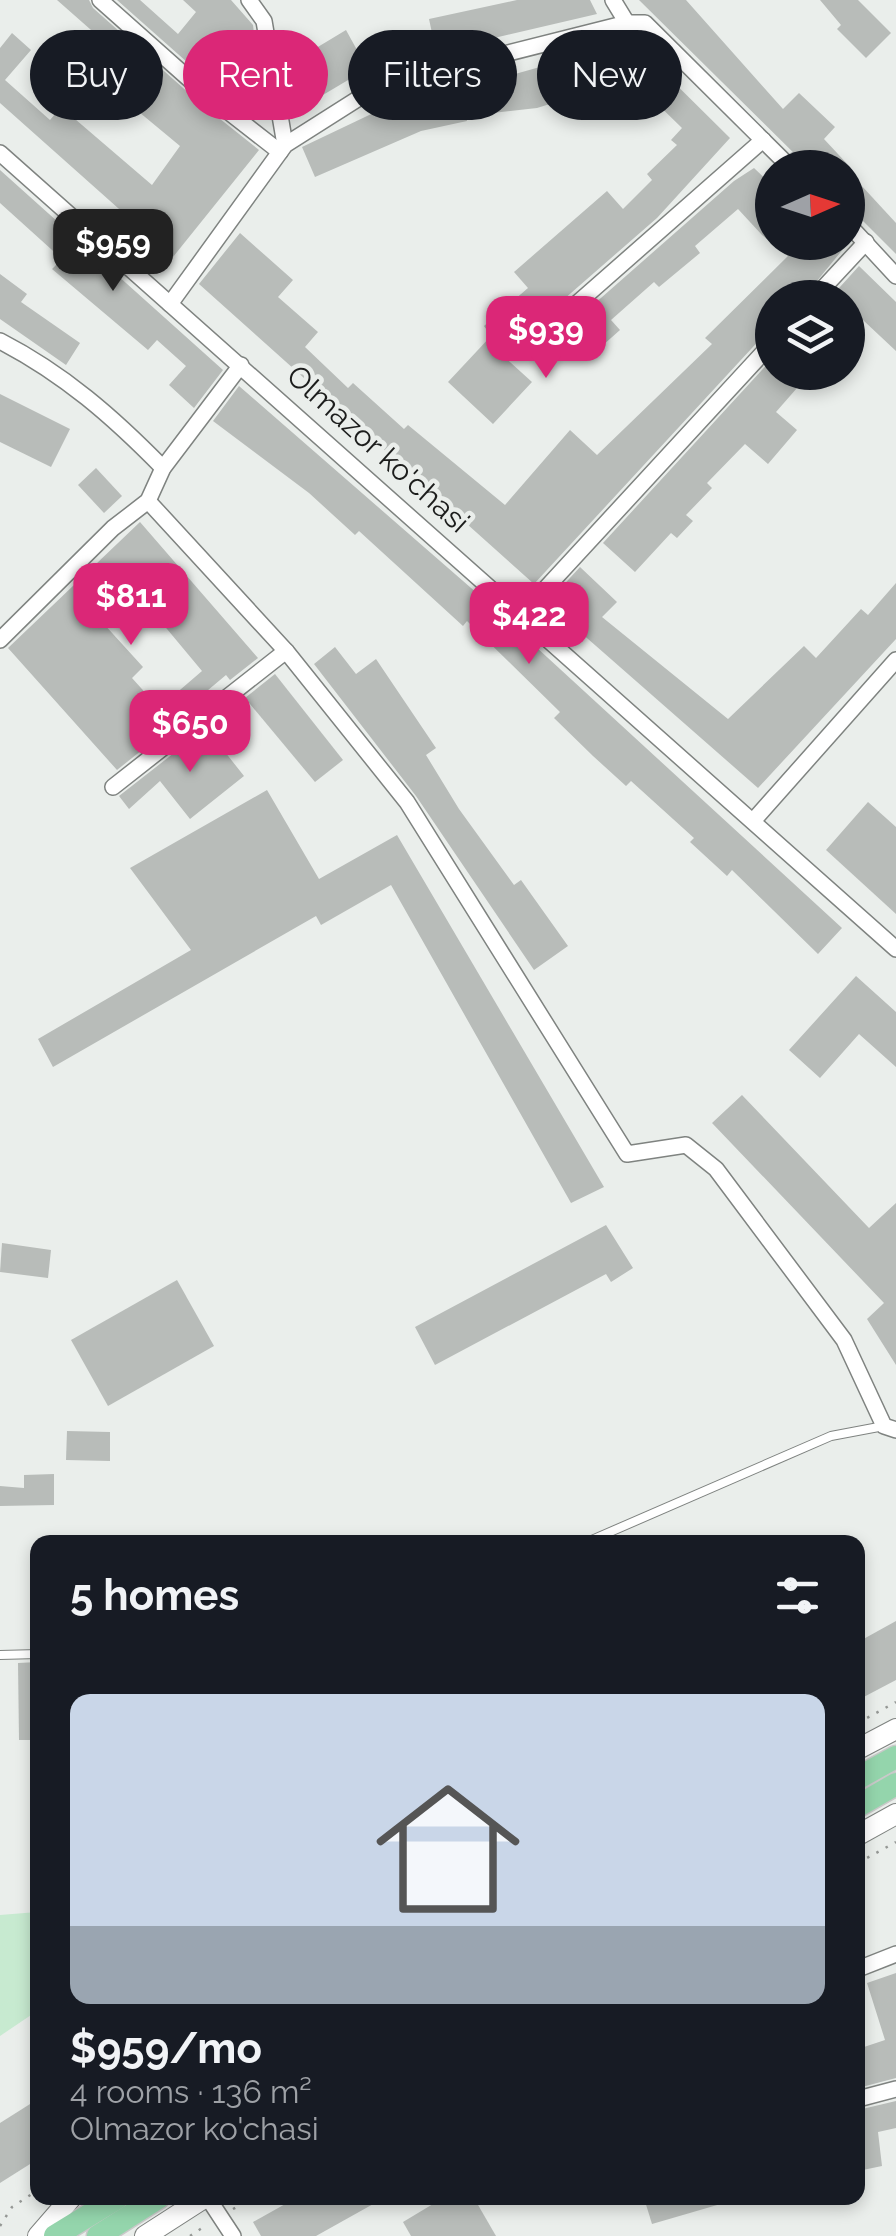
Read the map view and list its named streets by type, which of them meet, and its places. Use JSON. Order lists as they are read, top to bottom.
{
  "streets": {
    "street": ["Olmazor ko'chasi"]
  },
  "north": "right",
  "page": {
    "chip": [
      "Buy",
      "Rent",
      "Filters",
      "New"
    ],
    "price": [
      "$959",
      "$939",
      "$811",
      "$422",
      "$650"
    ],
    "heading": "5 homes",
    "list": [
      {
        "name": "$959/mo",
        "note": "4 rooms · 136 m² · Olmazor ko'chasi"
      }
    ]
  }
}
